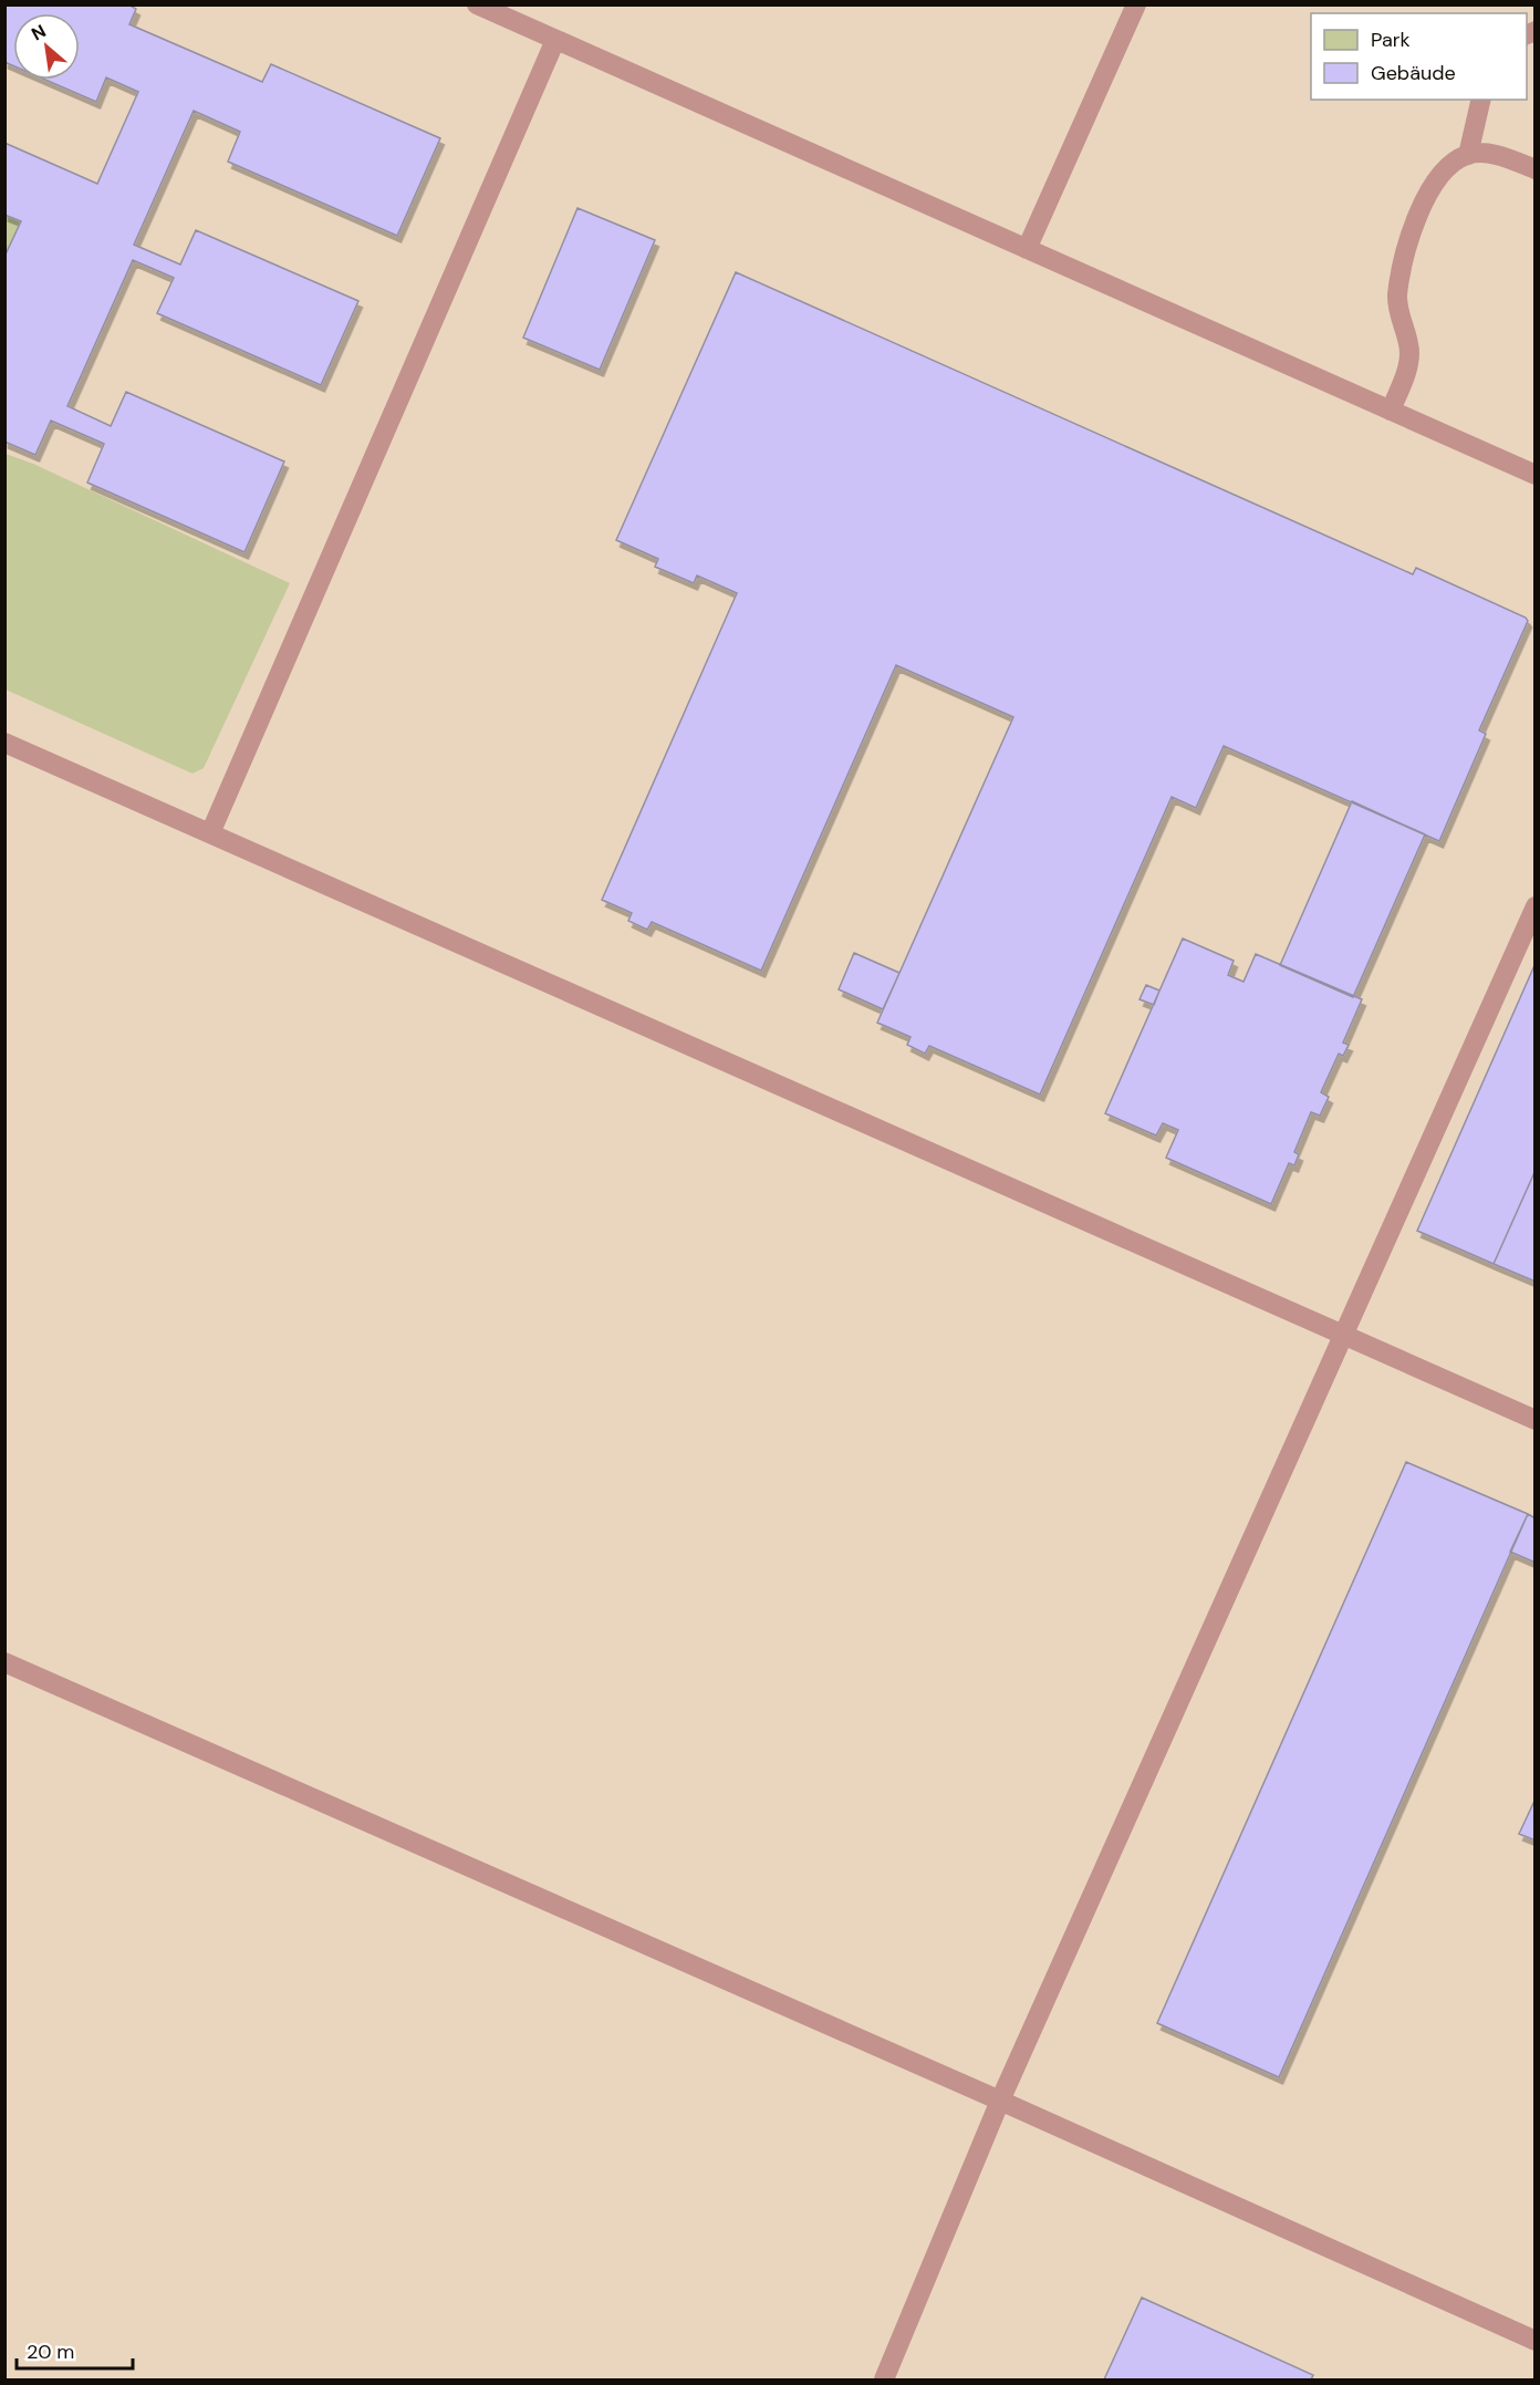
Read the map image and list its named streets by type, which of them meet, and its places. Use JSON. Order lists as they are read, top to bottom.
{
  "legend": ["Park", "Gebäude"],
  "scale_bar": "20 m",
  "north": "top left"
}
